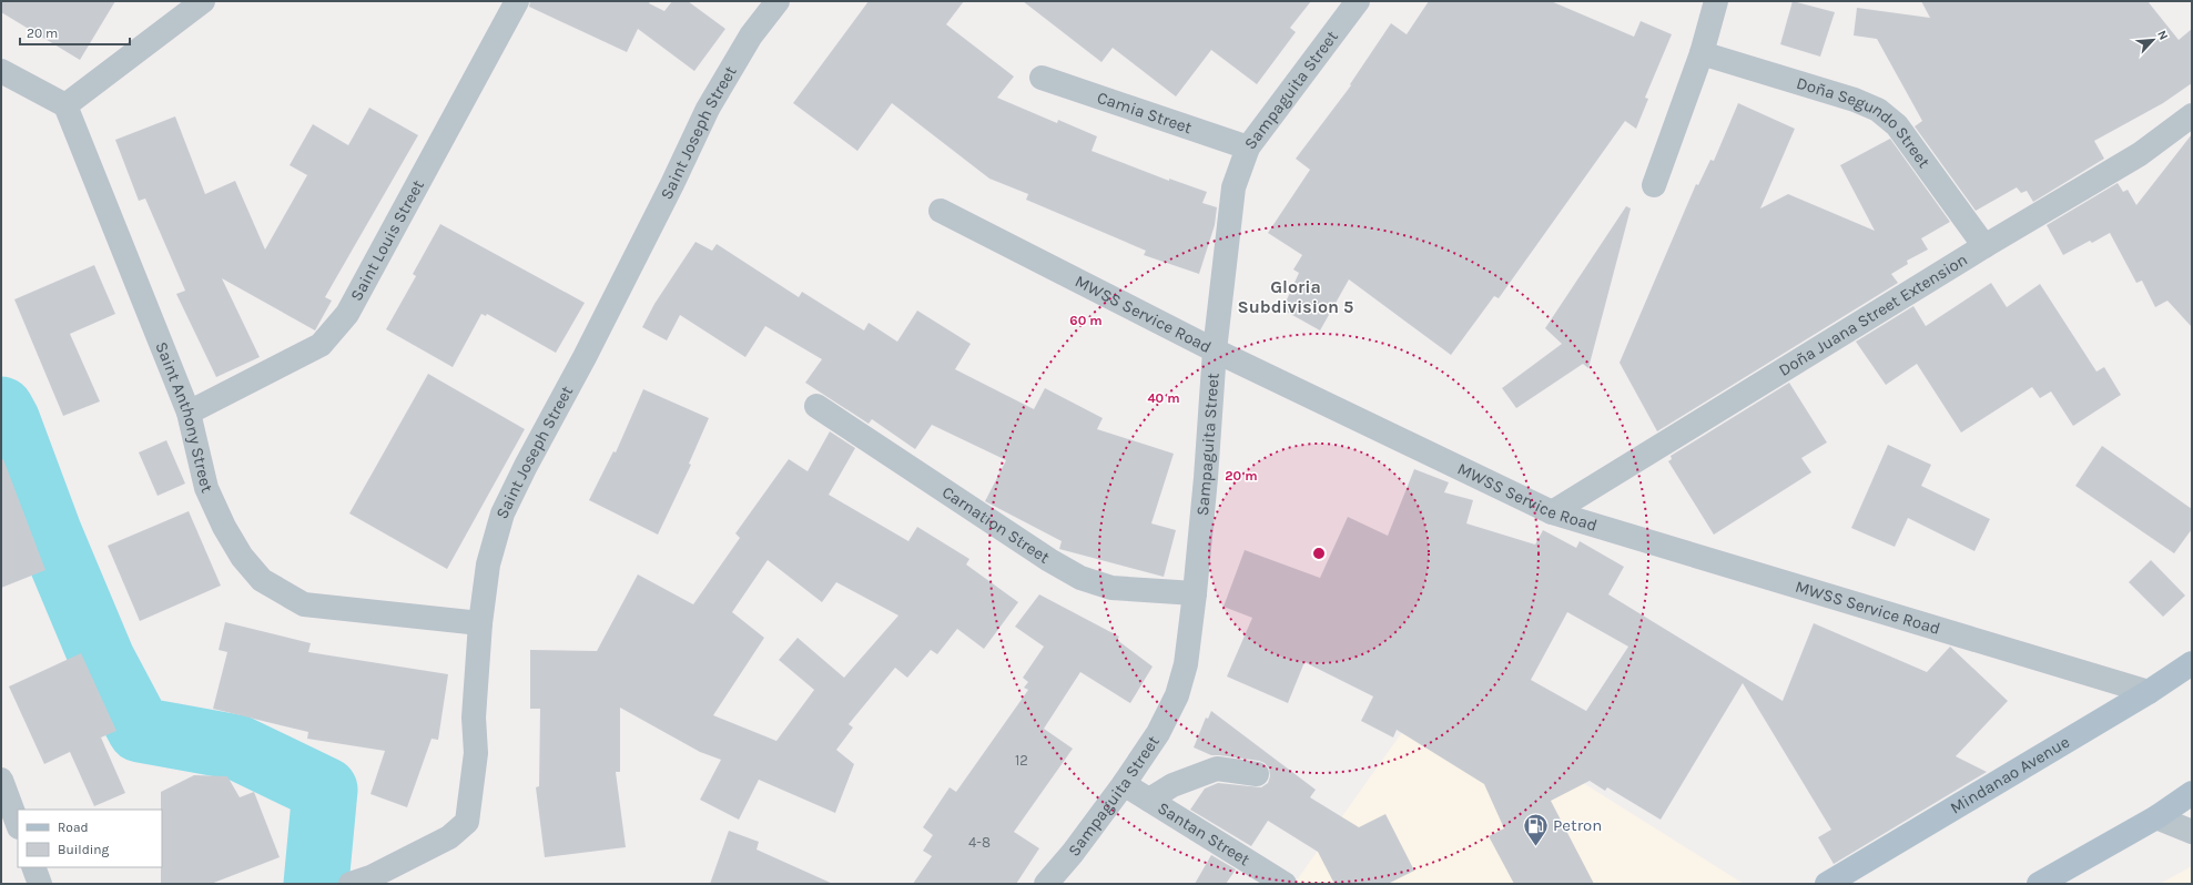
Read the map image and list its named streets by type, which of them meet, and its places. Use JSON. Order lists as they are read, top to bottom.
{
  "streets": {
    "main road": ["Mindanao Avenue"],
    "street": [
      "Sampaguita Street",
      "Camia Street",
      "Doña Segundo Street",
      "Saint Joseph Street",
      "Saint Louis Street",
      "MWSS Service Road",
      "Doña Juana Street Extension",
      "Saint Anthony Street",
      "Carnation Street",
      "Santan Street"
    ]
  },
  "crossings": [
    ["Sampaguita Street", "Camia Street"],
    ["Sampaguita Street", "MWSS Service Road"],
    ["Sampaguita Street", "Carnation Street"],
    ["Sampaguita Street", "Santan Street"],
    ["Doña Segundo Street", "Doña Juana Street Extension"],
    ["Saint Joseph Street", "Saint Anthony Street"],
    ["Saint Louis Street", "Saint Anthony Street"],
    ["MWSS Service Road", "Doña Juana Street Extension"],
    ["MWSS Service Road", "Mindanao Avenue"]
  ],
  "districts": ["Gloria Subdivision 5"],
  "places": {
    "fuel station": ["Petron"]
  },
  "house_numbers": ["12", "4-8"],
  "legend": ["Road", "Building"],
  "scale_bar": "20 m",
  "north": "top right",
  "rings": ["60 m", "40 m", "20 m"]
}
